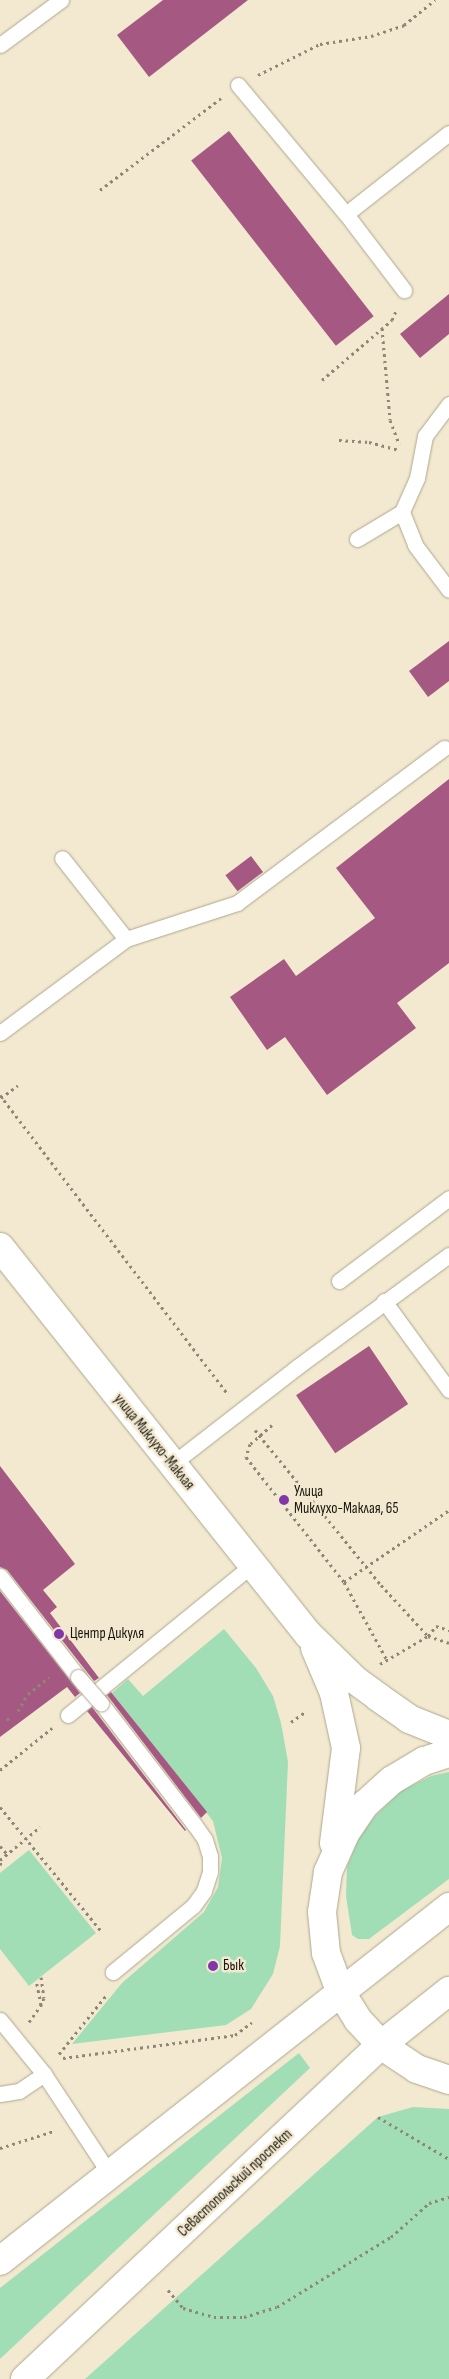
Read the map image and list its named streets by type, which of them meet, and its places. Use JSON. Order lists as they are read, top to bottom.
{
  "streets": {
    "main road": ["улица Миклухо-Маклая", "Севастопольский проспект"]
  },
  "places": ["Улица Миклухо-Маклая, 65", "Центр Дикуля", "Бык"]
}
